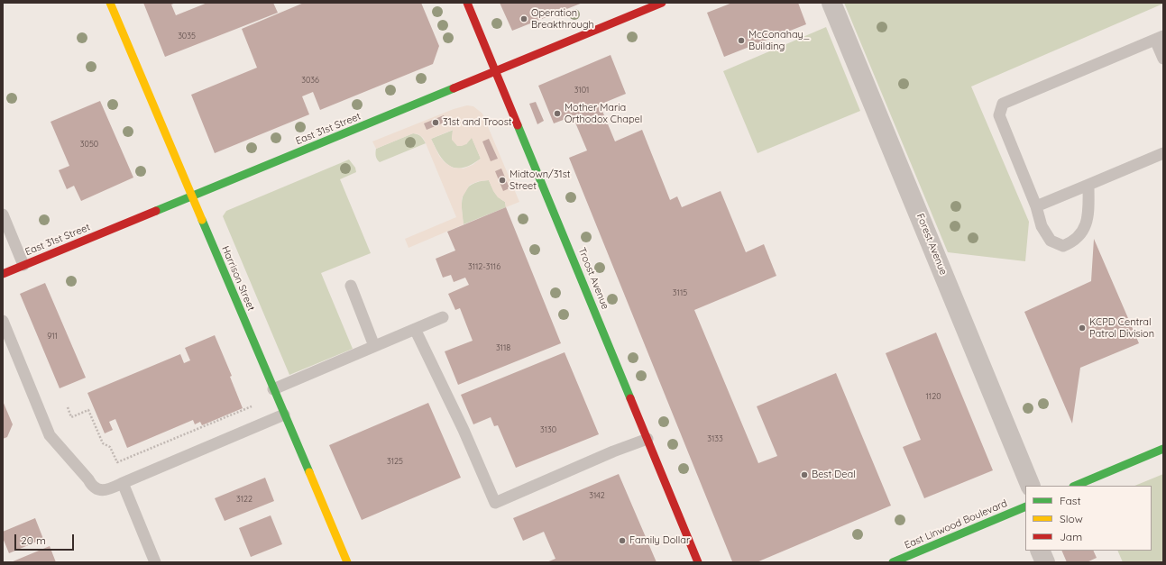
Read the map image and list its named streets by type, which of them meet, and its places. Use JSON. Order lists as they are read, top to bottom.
{
  "streets": {
    "main road": [
      "East 31st Street",
      "Harrison Street",
      "Troost Avenue",
      "East Linwood Boulevard"
    ],
    "street": ["Forest Avenue"]
  },
  "crossings": [
    ["East 31st Street", "Harrison Street"],
    ["East 31st Street", "Troost Avenue"]
  ],
  "places": [
    "Operation Breakthrough",
    "McConahay_ Building",
    "Mother Maria Orthodox Chapel",
    "31st and Troost",
    "Midtown/31st Street",
    "KCPD Central Patrol Division",
    "Best Deal",
    "Family Dollar"
  ],
  "house_numbers": [
    "3035",
    "3036",
    "3101",
    "3050",
    "3112-3116",
    "3115",
    "911",
    "3118",
    "1120",
    "3130",
    "3133",
    "3125",
    "3142",
    "3122"
  ],
  "legend": ["Fast", "Slow", "Jam"],
  "scale_bar": "20 m"
}
